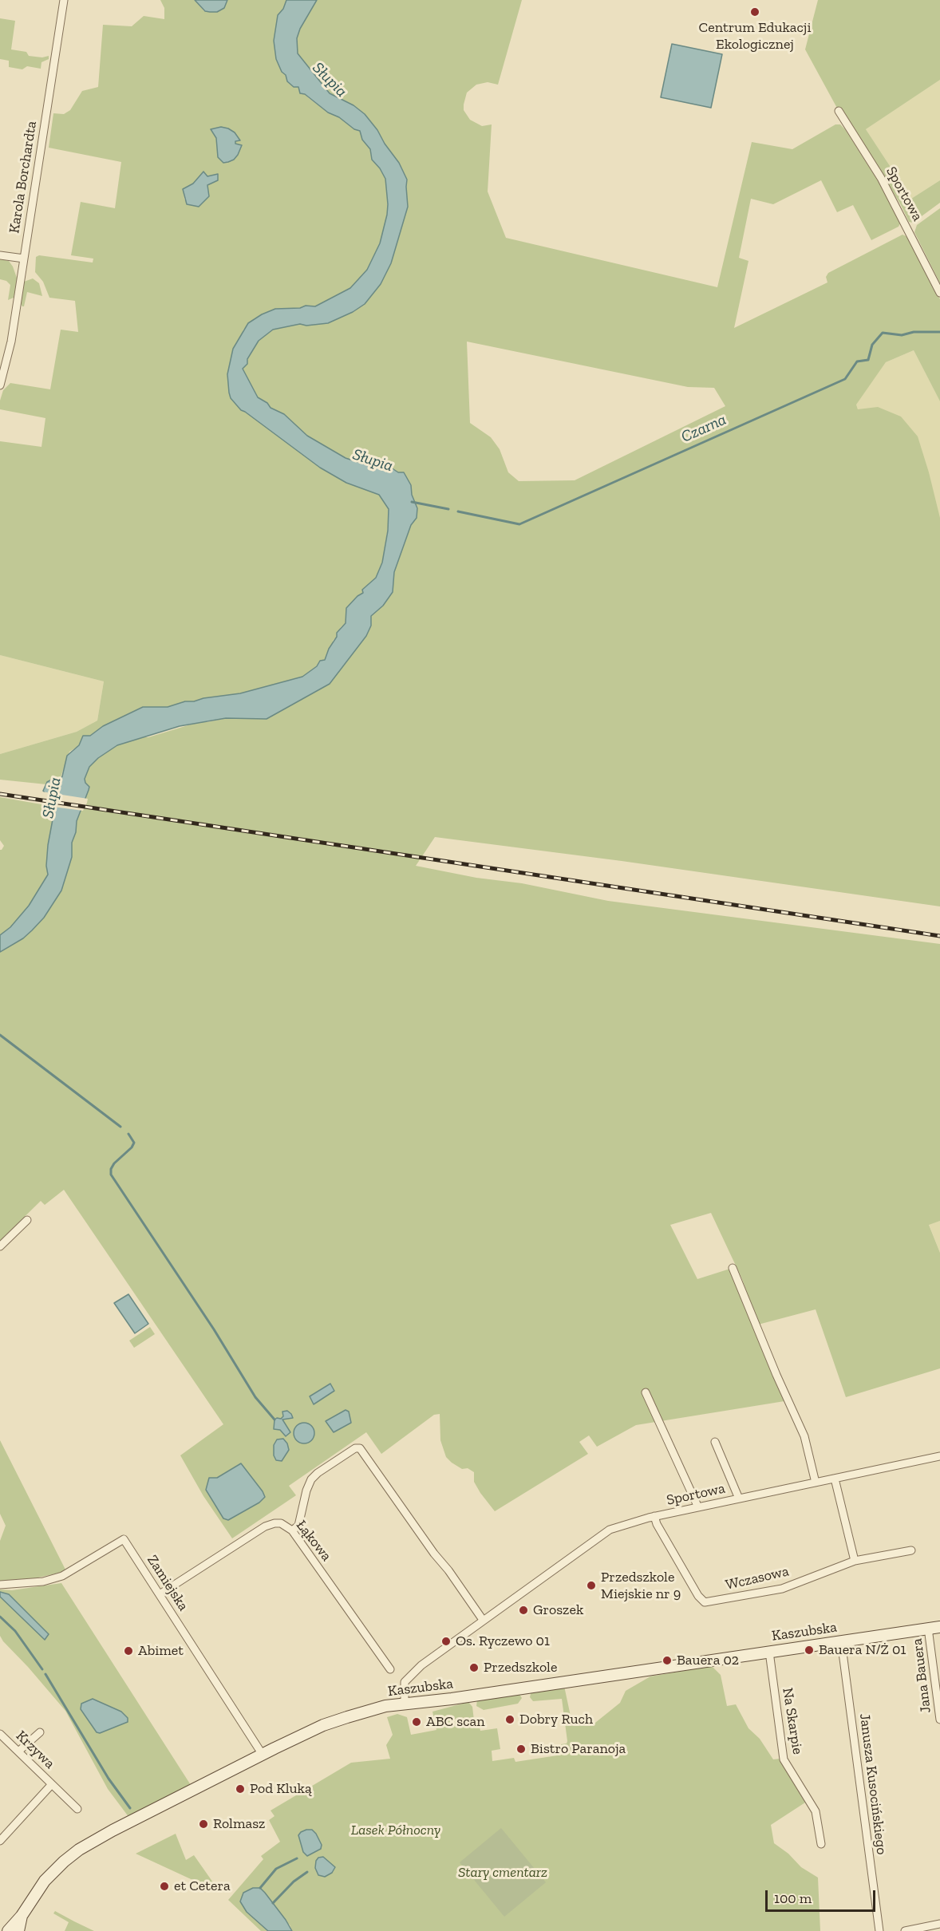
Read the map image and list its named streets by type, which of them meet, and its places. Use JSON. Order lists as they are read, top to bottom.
{
  "streets": {
    "main road": ["Kaszubska"],
    "street": [
      "Karola Borchardta",
      "Sportowa",
      "Łąkowa",
      "Wczasowa",
      "Zamiejska",
      "Jana Bauera",
      "Na Skarpie",
      "Krzywa",
      "Janusza Kusocińskiego"
    ]
  },
  "crossings": [
    ["Sportowa", "Wczasowa"],
    ["Sportowa", "Kaszubska"],
    ["Łąkowa", "Zamiejska"],
    ["Zamiejska", "Kaszubska"],
    ["Kaszubska", "Jana Bauera"],
    ["Kaszubska", "Na Skarpie"],
    ["Kaszubska", "Janusza Kusocińskiego"]
  ],
  "water": ["Słupia", "Czarna"],
  "parks": ["Lasek Północny", "Stary cmentarz"],
  "places": [
    "Centrum Edukacji Ekologicznej",
    "Przedszkole Miejskie nr 9",
    "Groszek",
    "Os. Ryczewo 01",
    "Bauera N/Ż 01",
    "Abimet",
    "Bauera 02",
    "Przedszkole",
    "Dobry Ruch",
    "ABC scan",
    "Bistro Paranoja",
    "Pod Kluką",
    "Rolmasz",
    "et Cetera"
  ],
  "scale_bar": "100 m"
}
